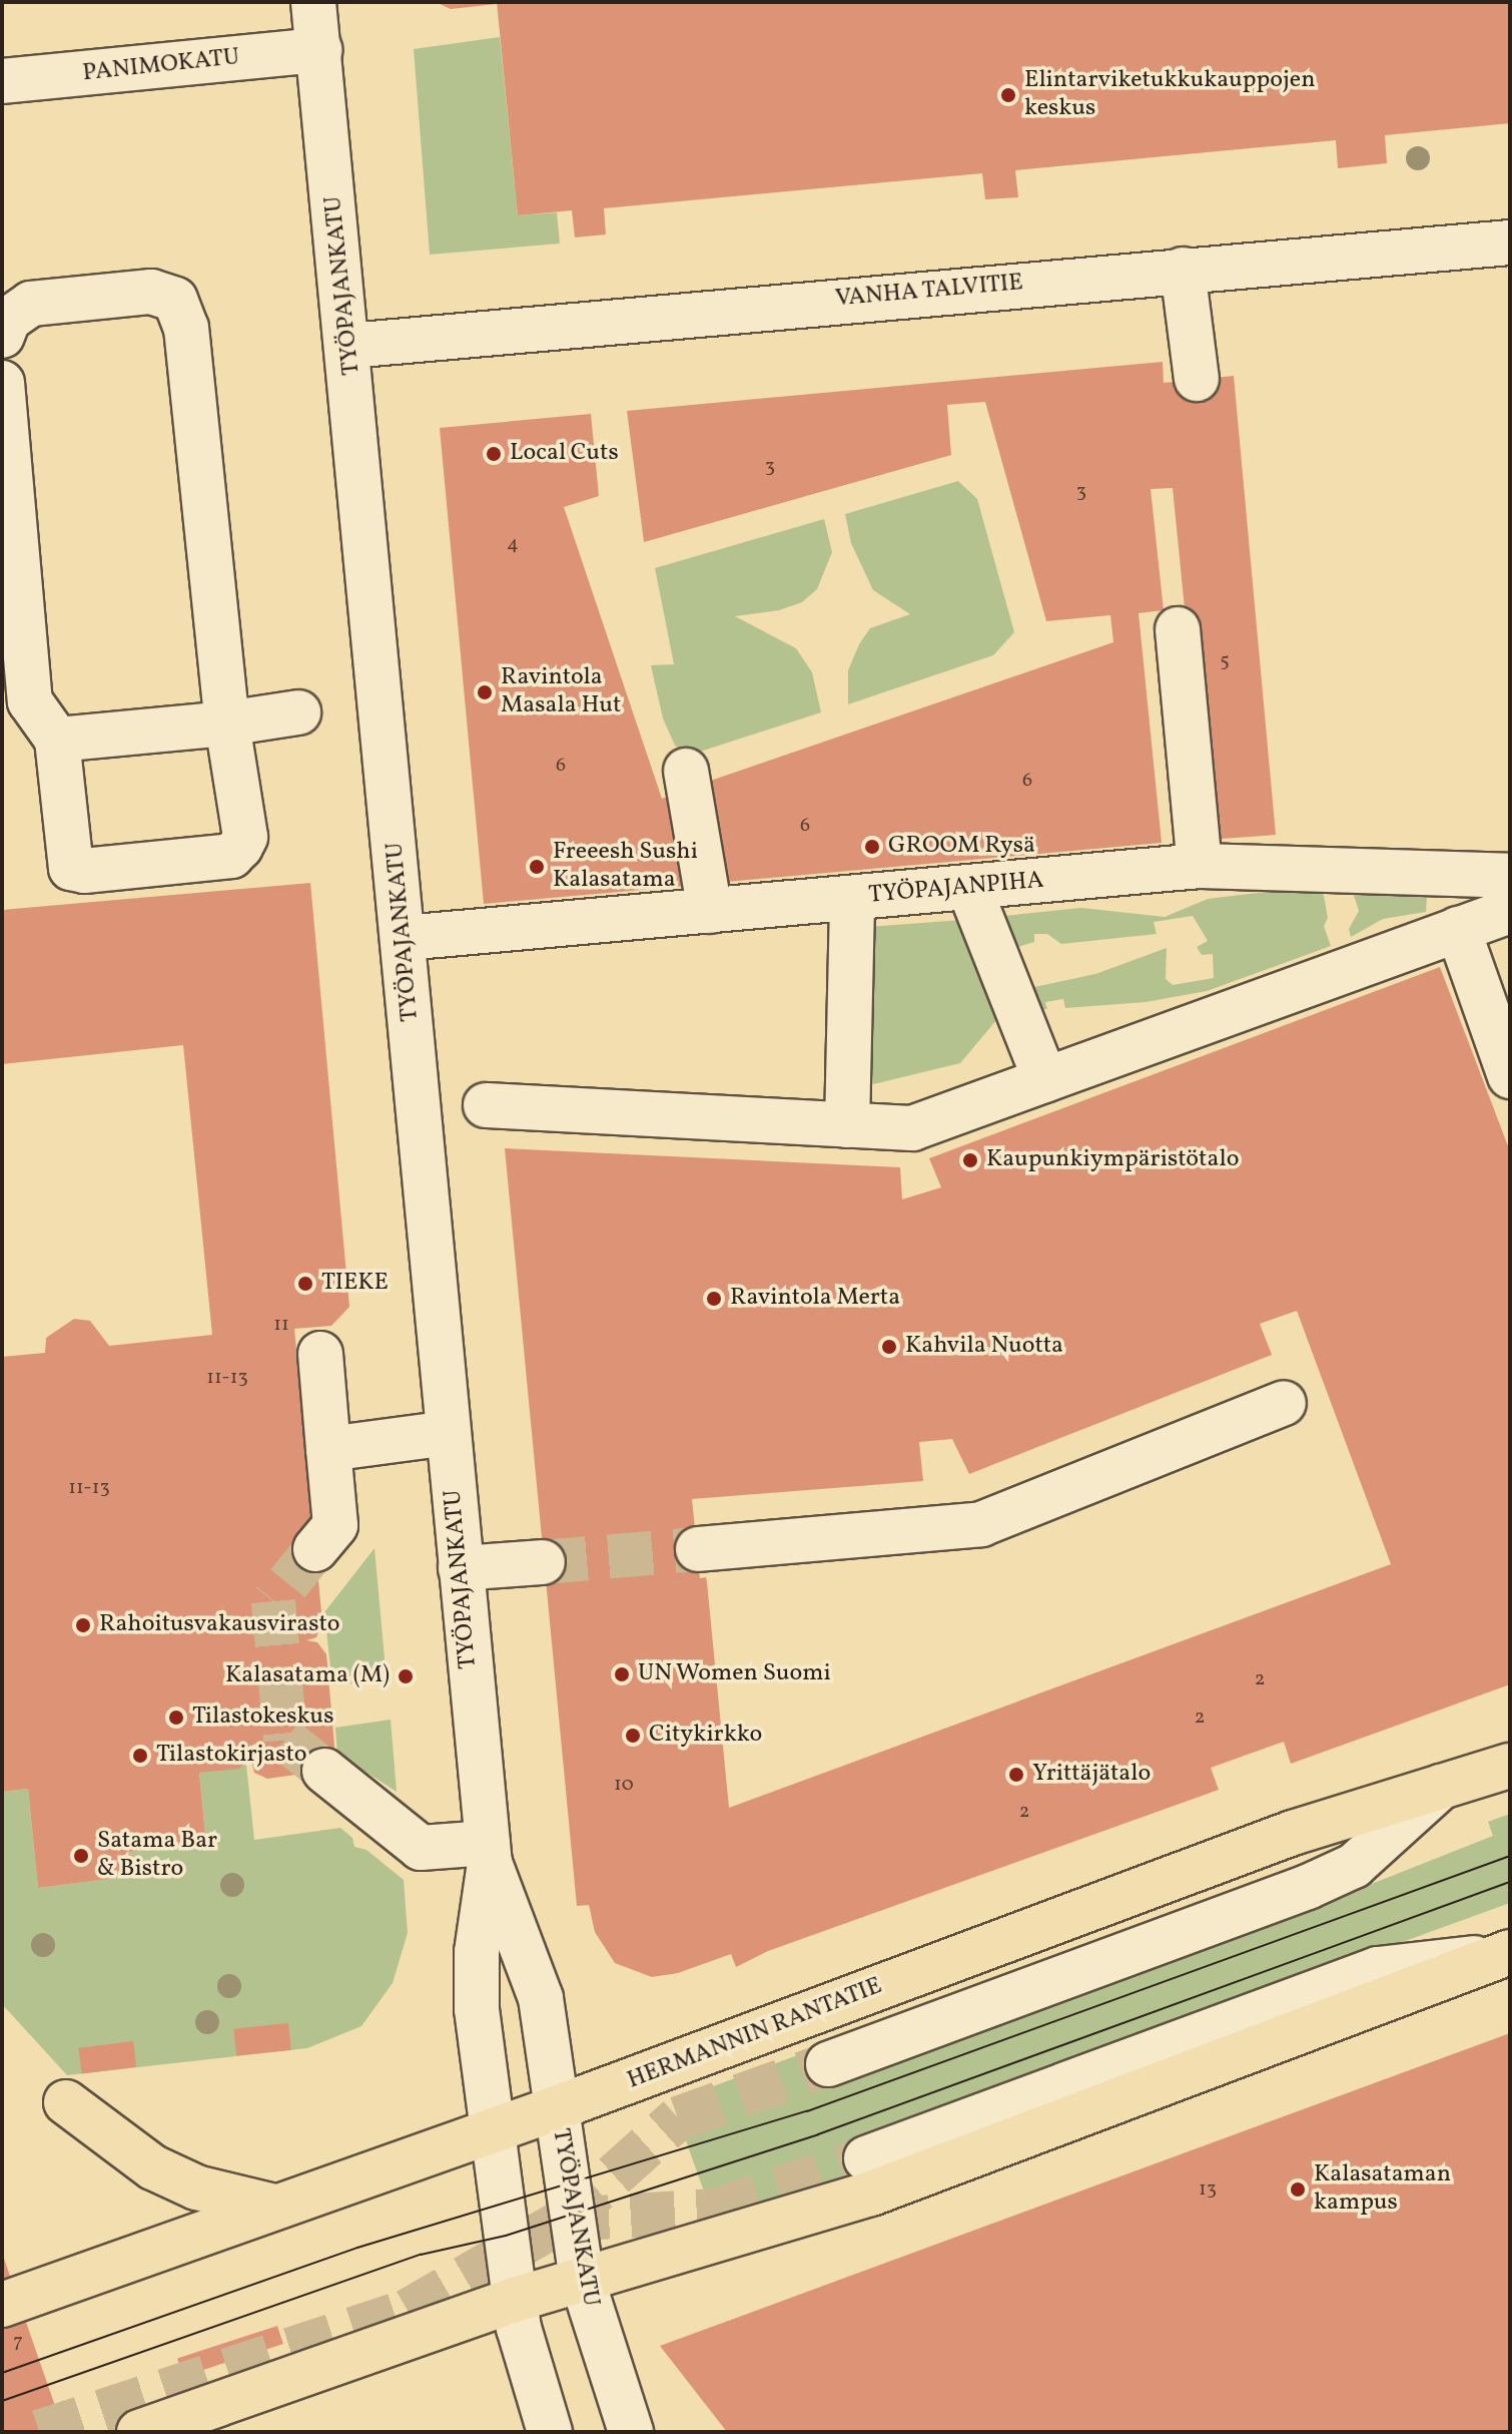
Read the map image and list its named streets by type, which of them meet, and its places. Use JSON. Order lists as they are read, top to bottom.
{
  "streets": {
    "main road": ["HERMANNIN RANTATIE"],
    "street": [
      "PANIMOKATU",
      "TYÖPAJANKATU",
      "VANHA TALVITIE",
      "TYÖPAJANPIHA"
    ]
  },
  "crossings": [
    ["PANIMOKATU", "TYÖPAJANKATU"],
    ["TYÖPAJANKATU", "VANHA TALVITIE"],
    ["TYÖPAJANKATU", "TYÖPAJANPIHA"],
    ["TYÖPAJANKATU", "HERMANNIN RANTATIE"]
  ],
  "places": [
    "Elintarviketukkukauppojen keskus",
    "Local Cuts",
    "Ravintola Masala Hut",
    "GROOM Rysä",
    "Freeesh Sushi Kalasatama",
    "Kaupunkiympäristötalo",
    "TIEKE",
    "Ravintola Merta",
    "Kahvila Nuotta",
    "Rahoitusvakausvirasto",
    "UN Women Suomi",
    "Kalasatama (M)",
    "Tilastokeskus",
    "Citykirkko",
    "Tilastokirjasto",
    "Yrittäjätalo",
    "Satama Bar & Bistro",
    "Kalasataman kampus"
  ],
  "house_numbers": [
    "3",
    "3",
    "4",
    "5",
    "6",
    "6",
    "6",
    "11",
    "11-13",
    "11-13",
    "2",
    "2",
    "10",
    "2",
    "13",
    "7"
  ]
}
